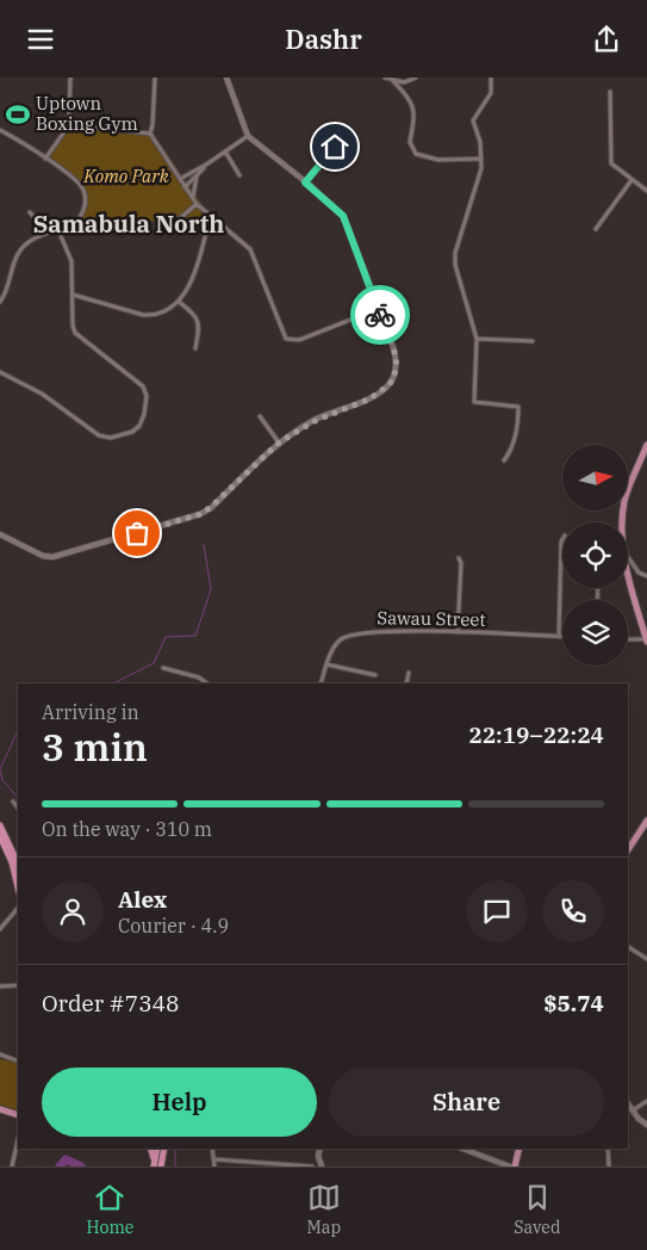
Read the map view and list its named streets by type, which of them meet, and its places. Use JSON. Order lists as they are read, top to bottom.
{
  "streets": {
    "street": ["Sawau Street"]
  },
  "districts": ["Samabula North"],
  "parks": ["Komo Park"],
  "places": {
    "sports": ["Uptown Boxing Gym"]
  },
  "north": "right",
  "page": {
    "header": "Dashr",
    "heading": ["3 min", "Arriving in", "22:19–22:24"],
    "panel": [
      "Alex",
      "Courier · 4.9",
      "Order #7348",
      "$5.74"
    ],
    "bar": "On the way · 310 m",
    "buttons": ["Help", "Share"],
    "tabs": ["Home", "Map", "Saved"]
  }
}
